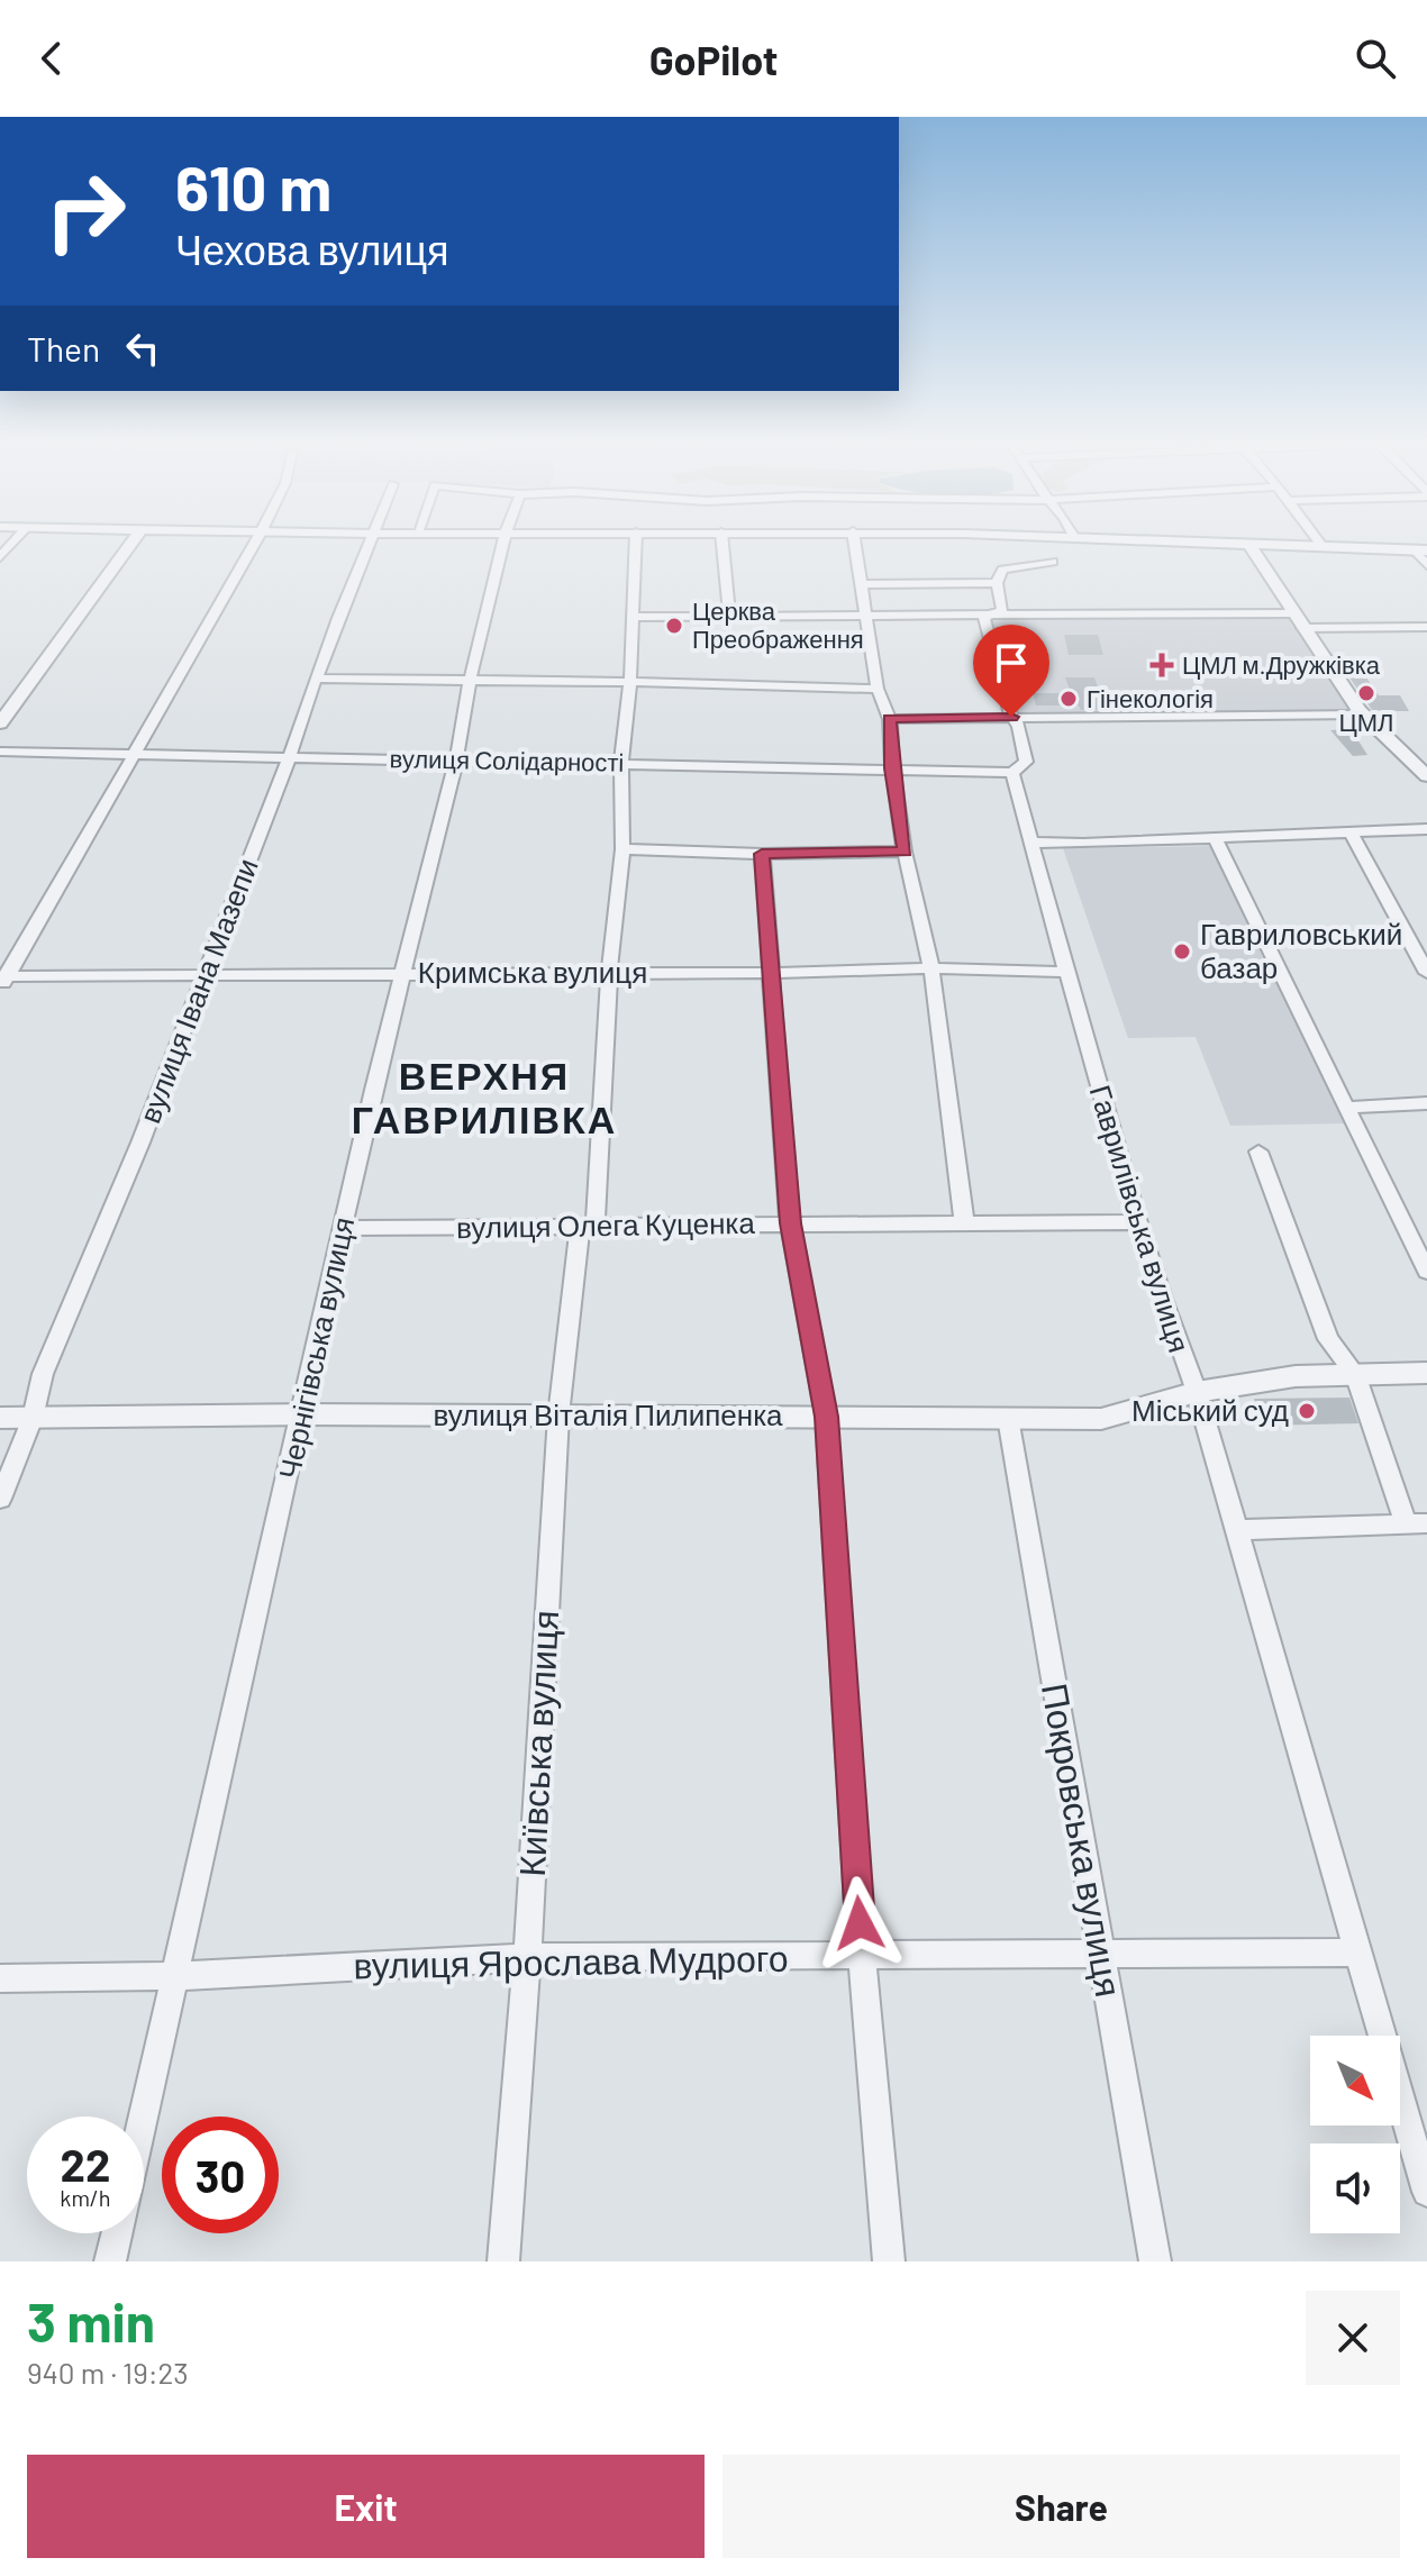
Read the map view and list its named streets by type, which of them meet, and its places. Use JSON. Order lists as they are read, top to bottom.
{
  "streets": {
    "street": [
      "вулиця Солідарності",
      "Кримська вулиця",
      "вулиця Івана Мазепи",
      "Гаврилівська вулиця",
      "вулиця Олега Куценка",
      "Чернігівська вулиця",
      "вулиця Віталія Пилипенка",
      "Київська вулиця",
      "Покровська вулиця",
      "вулиця Ярослава Мудрого"
    ]
  },
  "crossings": [
    ["вулиця Солідарності", "вулиця Івана Мазепи"],
    ["вулиця Солідарності", "Гаврилівська вулиця"],
    ["вулиця Солідарності", "Чернігівська вулиця"],
    ["вулиця Солідарності", "Київська вулиця"],
    ["Кримська вулиця", "вулиця Івана Мазепи"],
    ["Кримська вулиця", "Гаврилівська вулиця"],
    ["Кримська вулиця", "Чернігівська вулиця"],
    ["Кримська вулиця", "Київська вулиця"],
    ["вулиця Івана Мазепи", "вулиця Віталія Пилипенка"],
    ["Гаврилівська вулиця", "вулиця Олега Куценка"],
    ["Гаврилівська вулиця", "вулиця Віталія Пилипенка"],
    ["Гаврилівська вулиця", "вулиця Ярослава Мудрого"],
    ["вулиця Олега Куценка", "Чернігівська вулиця"],
    ["вулиця Олега Куценка", "Київська вулиця"],
    ["Чернігівська вулиця", "вулиця Віталія Пилипенка"],
    ["Чернігівська вулиця", "вулиця Ярослава Мудрого"],
    ["вулиця Віталія Пилипенка", "Київська вулиця"],
    ["вулиця Віталія Пилипенка", "Покровська вулиця"],
    ["Київська вулиця", "вулиця Ярослава Мудрого"],
    ["Покровська вулиця", "вулиця Ярослава Мудрого"]
  ],
  "districts": ["ВЕРХНЯ ГАВРИЛІВКА"],
  "places": {
    "other": [
      "Церква Преображення",
      "ЦМЛ",
      "Гінекологія",
      "Гавриловський базар",
      "Міський суд"
    ],
    "health": ["ЦМЛ м.Дружківка"]
  },
  "north": "bottom right",
  "page": {
    "header": "GoPilot",
    "turn": ["610 m", "Чехова вулиця"],
    "then": "Then",
    "speed": "22 km/h",
    "limit": "30",
    "heading": ["3 min", "940 m · 19:23"],
    "buttons": ["Exit", "Share"]
  }
}
